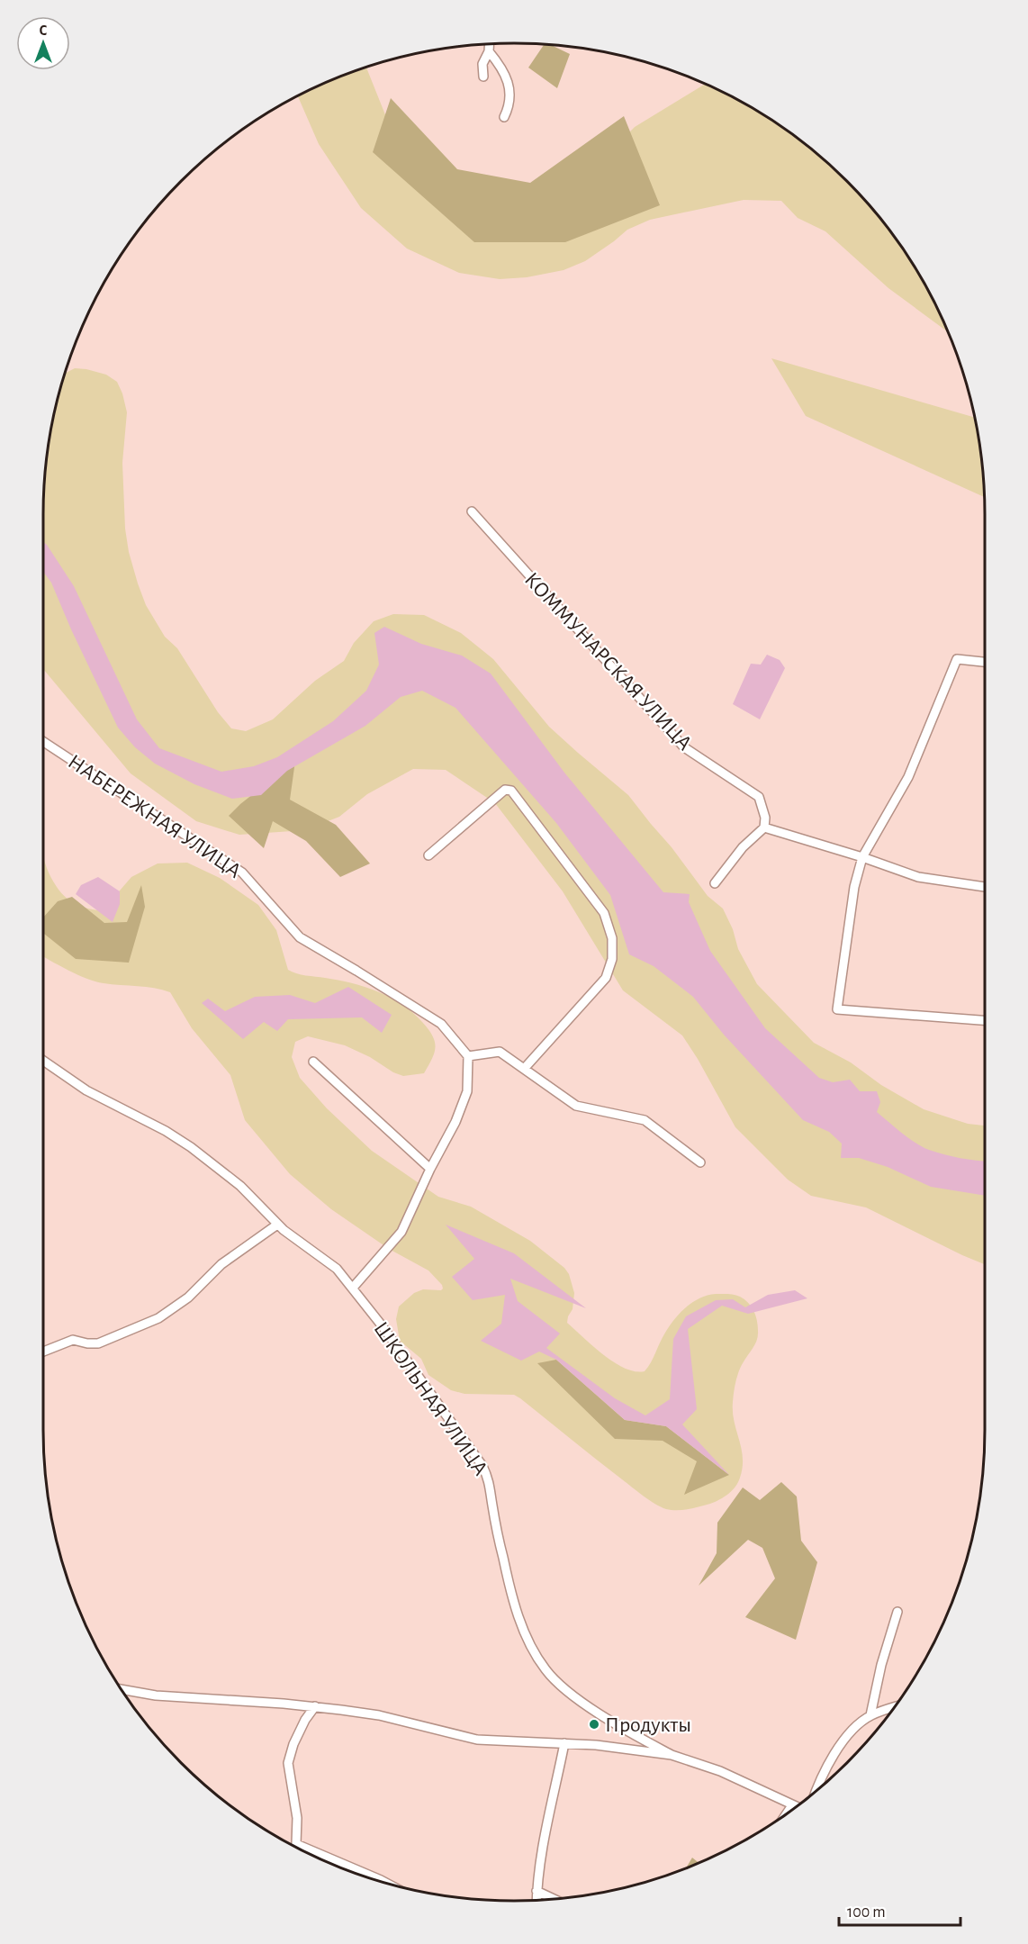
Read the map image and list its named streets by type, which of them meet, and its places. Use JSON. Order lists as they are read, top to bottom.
{
  "streets": {
    "street": ["КОММУНАРСКАЯ УЛИЦА", "НАБЕРЕЖНАЯ УЛИЦА", "ШКОЛЬНАЯ УЛИЦА"]
  },
  "places": ["Продукты"],
  "scale_bar": "100 m",
  "north": "top"
}
